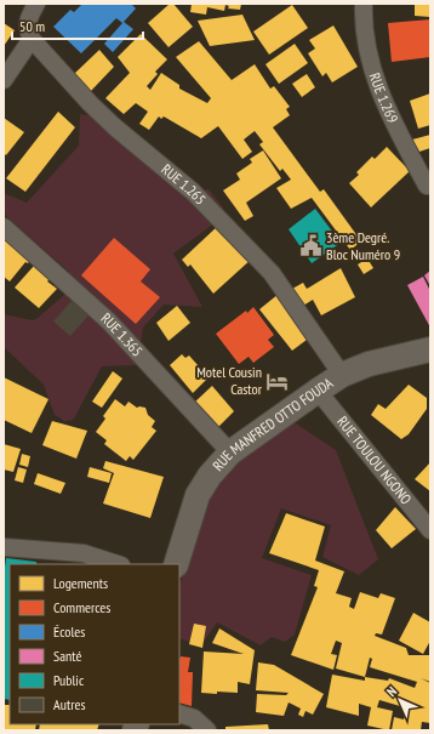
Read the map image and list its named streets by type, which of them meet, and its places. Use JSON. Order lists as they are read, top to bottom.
{
  "streets": {
    "street": [
      "RUE 1.269",
      "RUE 1.265",
      "RUE 1.365",
      "RUE MANFRED OTTO FOUDA",
      "RUE TOULOU NGONO"
    ]
  },
  "crossings": [
    ["RUE 1.265", "RUE MANFRED OTTO FOUDA"],
    ["RUE 1.365", "RUE MANFRED OTTO FOUDA"],
    ["RUE MANFRED OTTO FOUDA", "RUE TOULOU NGONO"]
  ],
  "places": {
    "public building": ["3ème Degré. Bloc Numéro 9"],
    "hotel": ["Motel Cousin Castor"]
  },
  "legend": [
    "Logements",
    "Commerces",
    "Écoles",
    "Santé",
    "Public",
    "Autres"
  ],
  "scale_bar": "50 m",
  "north": "top left"
}
